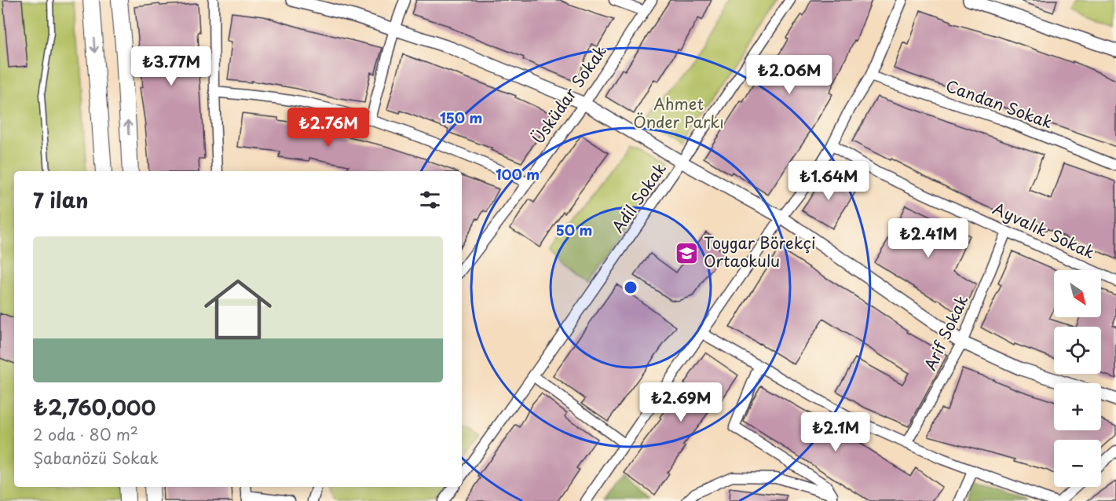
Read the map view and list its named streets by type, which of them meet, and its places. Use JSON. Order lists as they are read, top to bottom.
{
  "streets": {
    "street": [
      "Üsküdar Sokak",
      "Candan Sokak",
      "Adil Sokak",
      "Ayvalık Sokak",
      "Arif Sokak"
    ]
  },
  "crossings": [
    ["Ayvalık Sokak", "Arif Sokak"]
  ],
  "parks": ["Ahmet Önder Parkı"],
  "places": {
    "school or university": ["Toygar Börekçi Ortaokulu"]
  },
  "north": "bottom right",
  "page": {
    "price": [
      "₺3.77M",
      "₺2.06M",
      "₺2.76M",
      "₺1.64M",
      "₺2.41M",
      "₺2.69M",
      "₺2.1M"
    ],
    "heading": "7 ilan",
    "list": [
      {
        "name": "₺2,760,000",
        "note": "2 oda · 80 m² · Şabanözü Sokak"
      }
    ],
    "map_buttons": ["+", "−"]
  },
  "rings": ["150 m", "100 m", "50 m"]
}
